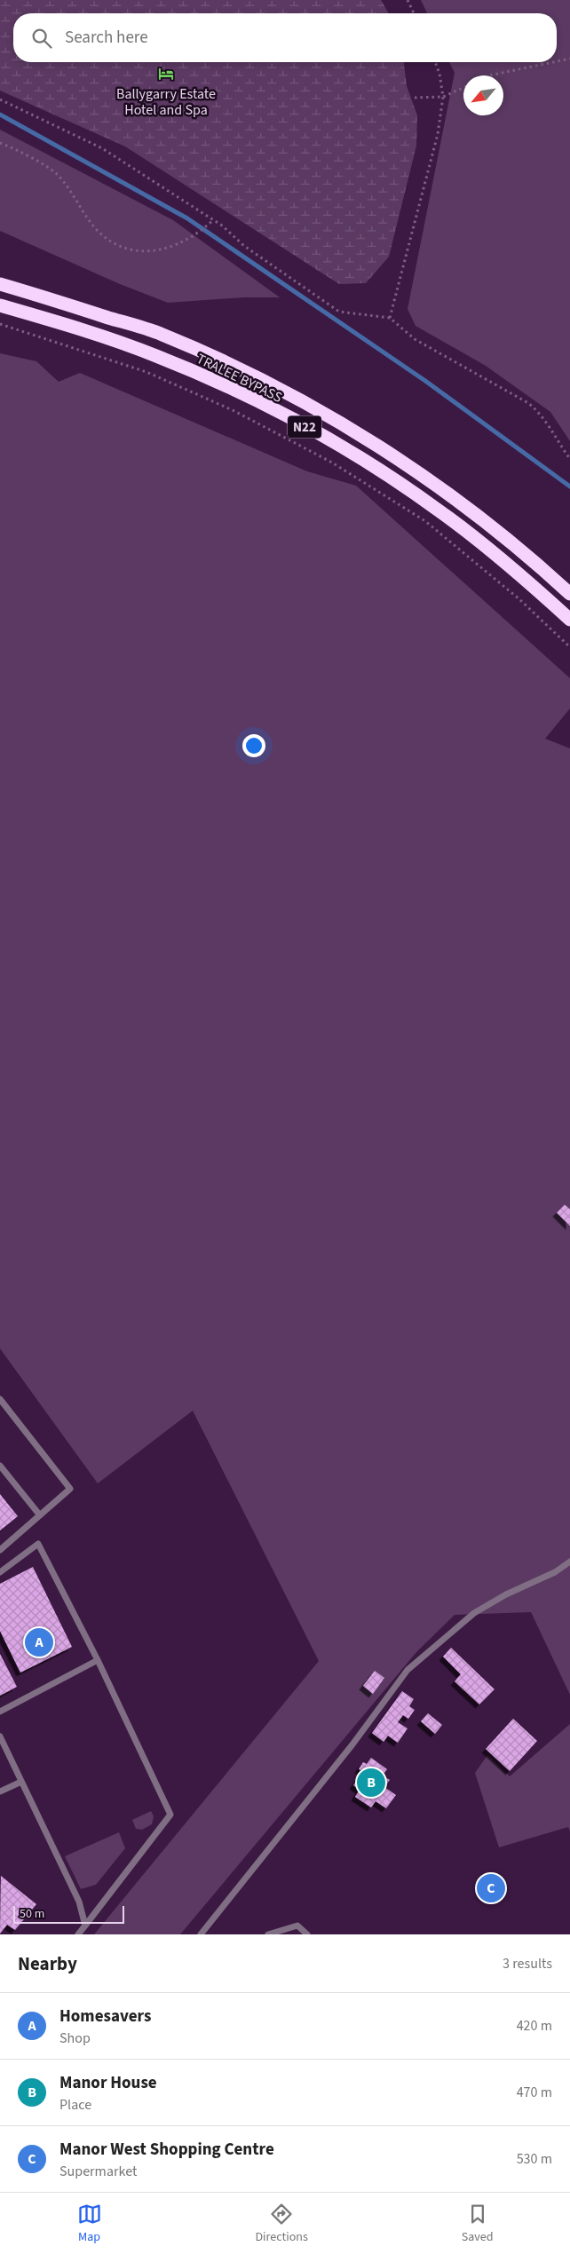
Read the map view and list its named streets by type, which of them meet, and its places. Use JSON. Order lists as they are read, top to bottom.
{
  "streets": {
    "highway": ["TRALEE BYPASS", "N22"]
  },
  "places": {
    "hotel": ["Ballygarry Estate Hotel and Spa"]
  },
  "scale_bar": "50 m",
  "north": "bottom left",
  "page": {
    "search": "Search here",
    "pins": ["A", "B", "C"],
    "scale": "50 m",
    "heading": ["Nearby", "3 results"],
    "list": [
      {
        "mark": "A",
        "name": "Homesavers",
        "note": "Shop",
        "value": "420 m"
      },
      {
        "mark": "B",
        "name": "Manor House",
        "note": "Place",
        "value": "470 m"
      },
      {
        "mark": "C",
        "name": "Manor West Shopping Centre",
        "note": "Supermarket",
        "value": "530 m"
      }
    ],
    "nav": ["Map", "Directions", "Saved"]
  }
}
